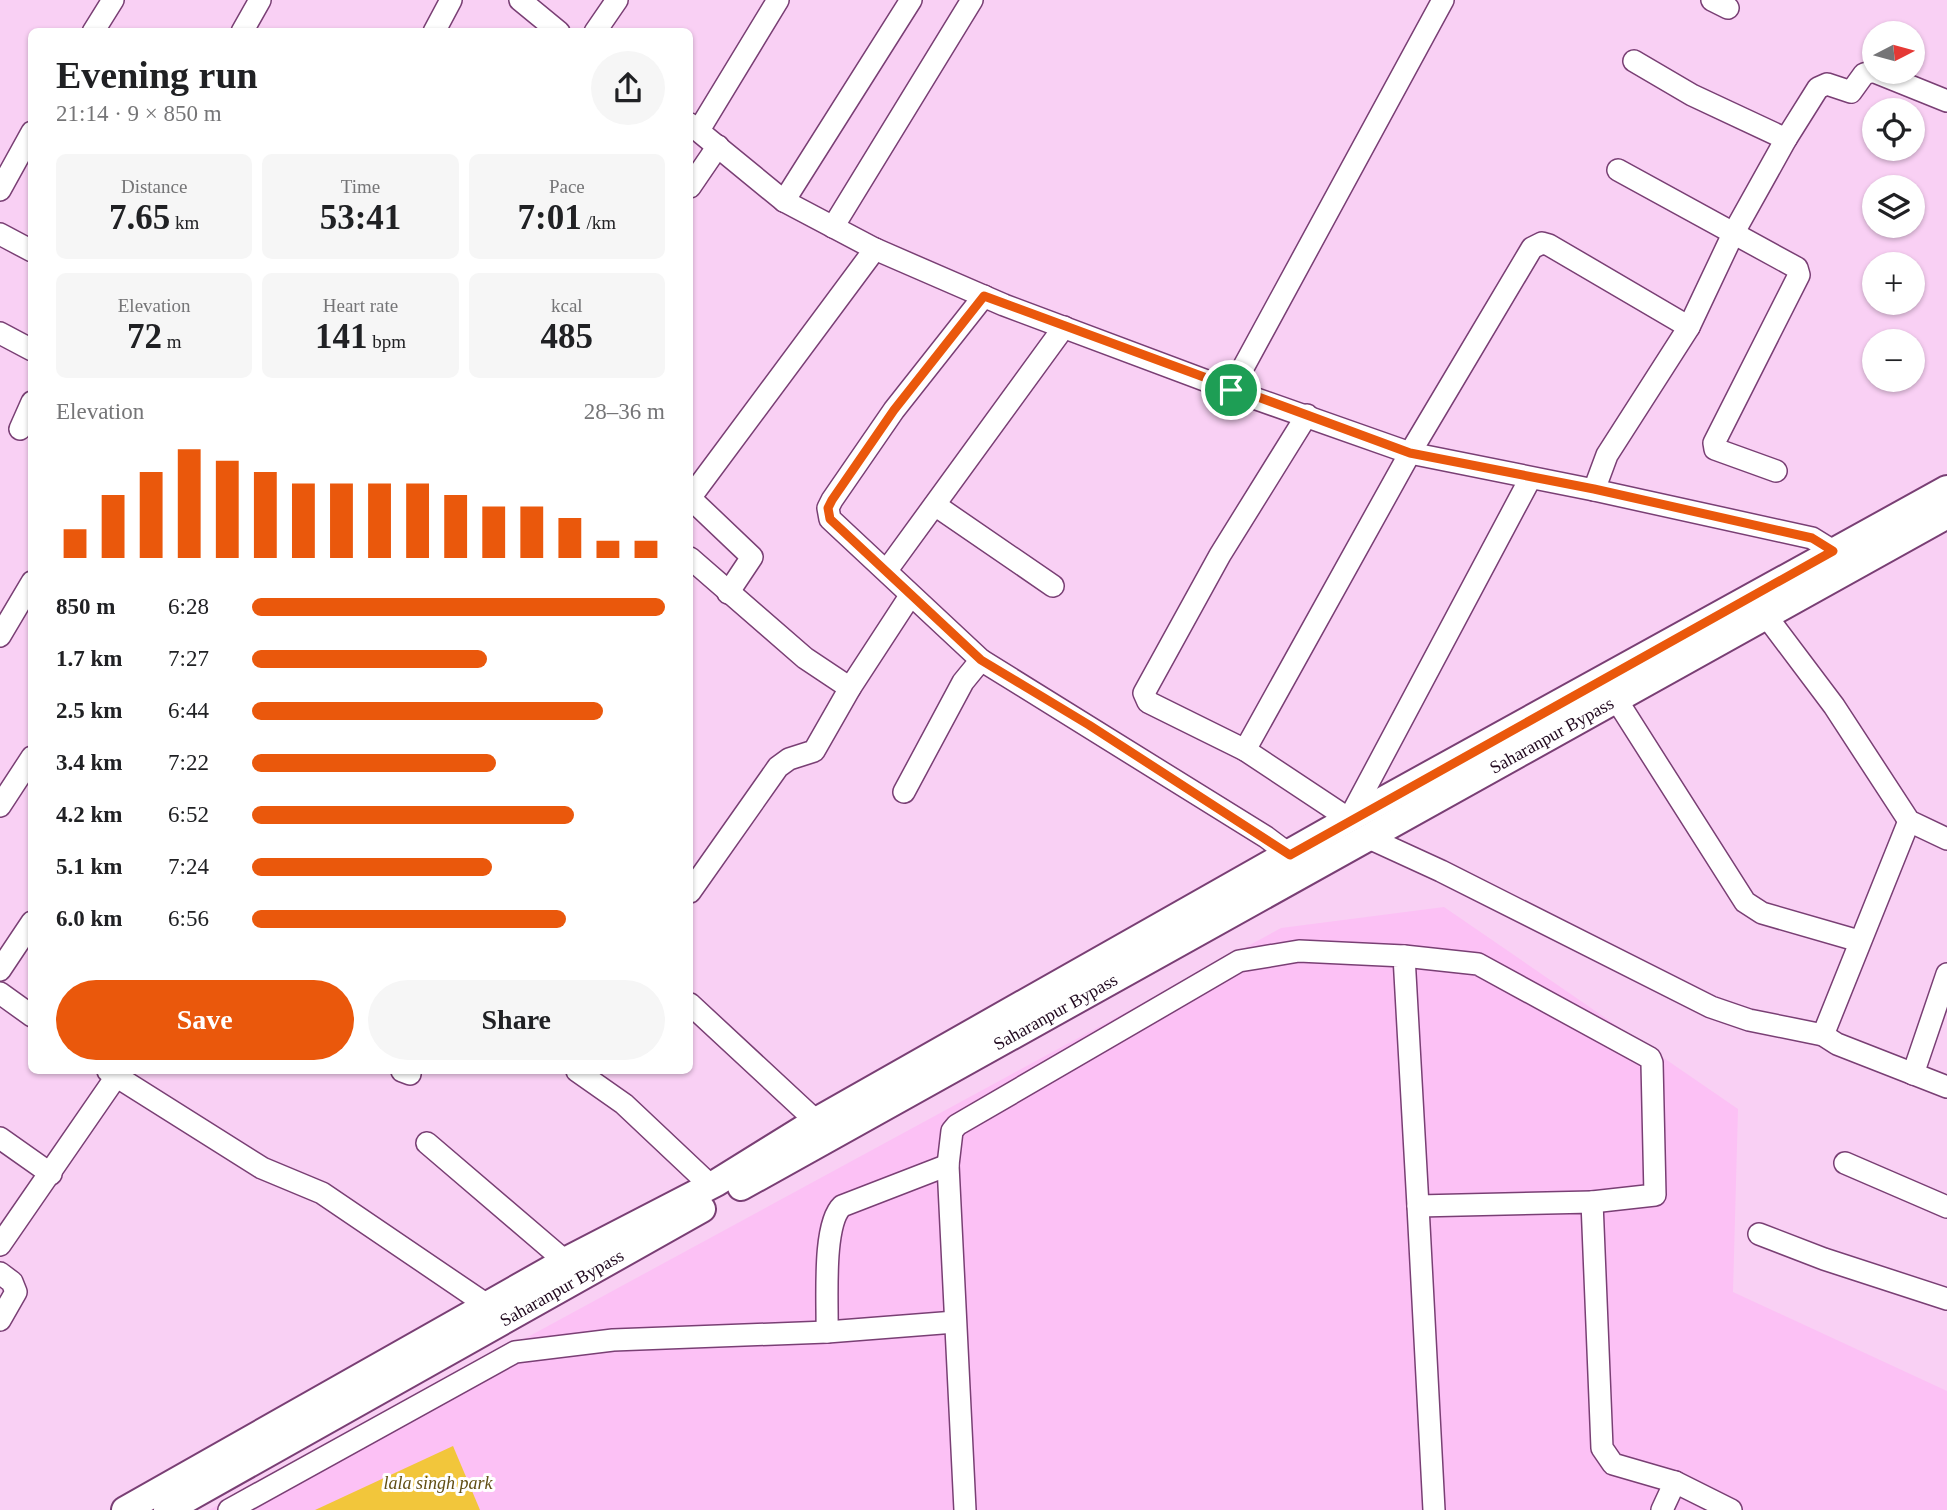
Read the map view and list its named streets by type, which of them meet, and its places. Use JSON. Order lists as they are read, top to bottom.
{
  "streets": {
    "main road": ["Saharanpur Bypass"]
  },
  "parks": ["lala singh park"],
  "north": "right",
  "page": {
    "map_buttons": ["+", "−"],
    "heading": ["Evening run", "21:14 · 9 × 850 m"],
    "stats": [
      ["Distance", "7.65 km"],
      ["Time", "53:41"],
      ["Pace", "7:01 /km"],
      ["Elevation", "72 m"],
      ["Heart rate", "141 bpm"],
      ["kcal", "485"]
    ],
    "chart": ["Elevation", "28–36 m"],
    "list": [
      {
        "name": "850 m",
        "note": "6:28"
      },
      {
        "name": "1.7 km",
        "note": "7:27"
      },
      {
        "name": "2.5 km",
        "note": "6:44"
      },
      {
        "name": "3.4 km",
        "note": "7:22"
      },
      {
        "name": "4.2 km",
        "note": "6:52"
      },
      {
        "name": "5.1 km",
        "note": "7:24"
      },
      {
        "name": "6.0 km",
        "note": "6:56"
      }
    ],
    "buttons": ["Save", "Share"]
  }
}
